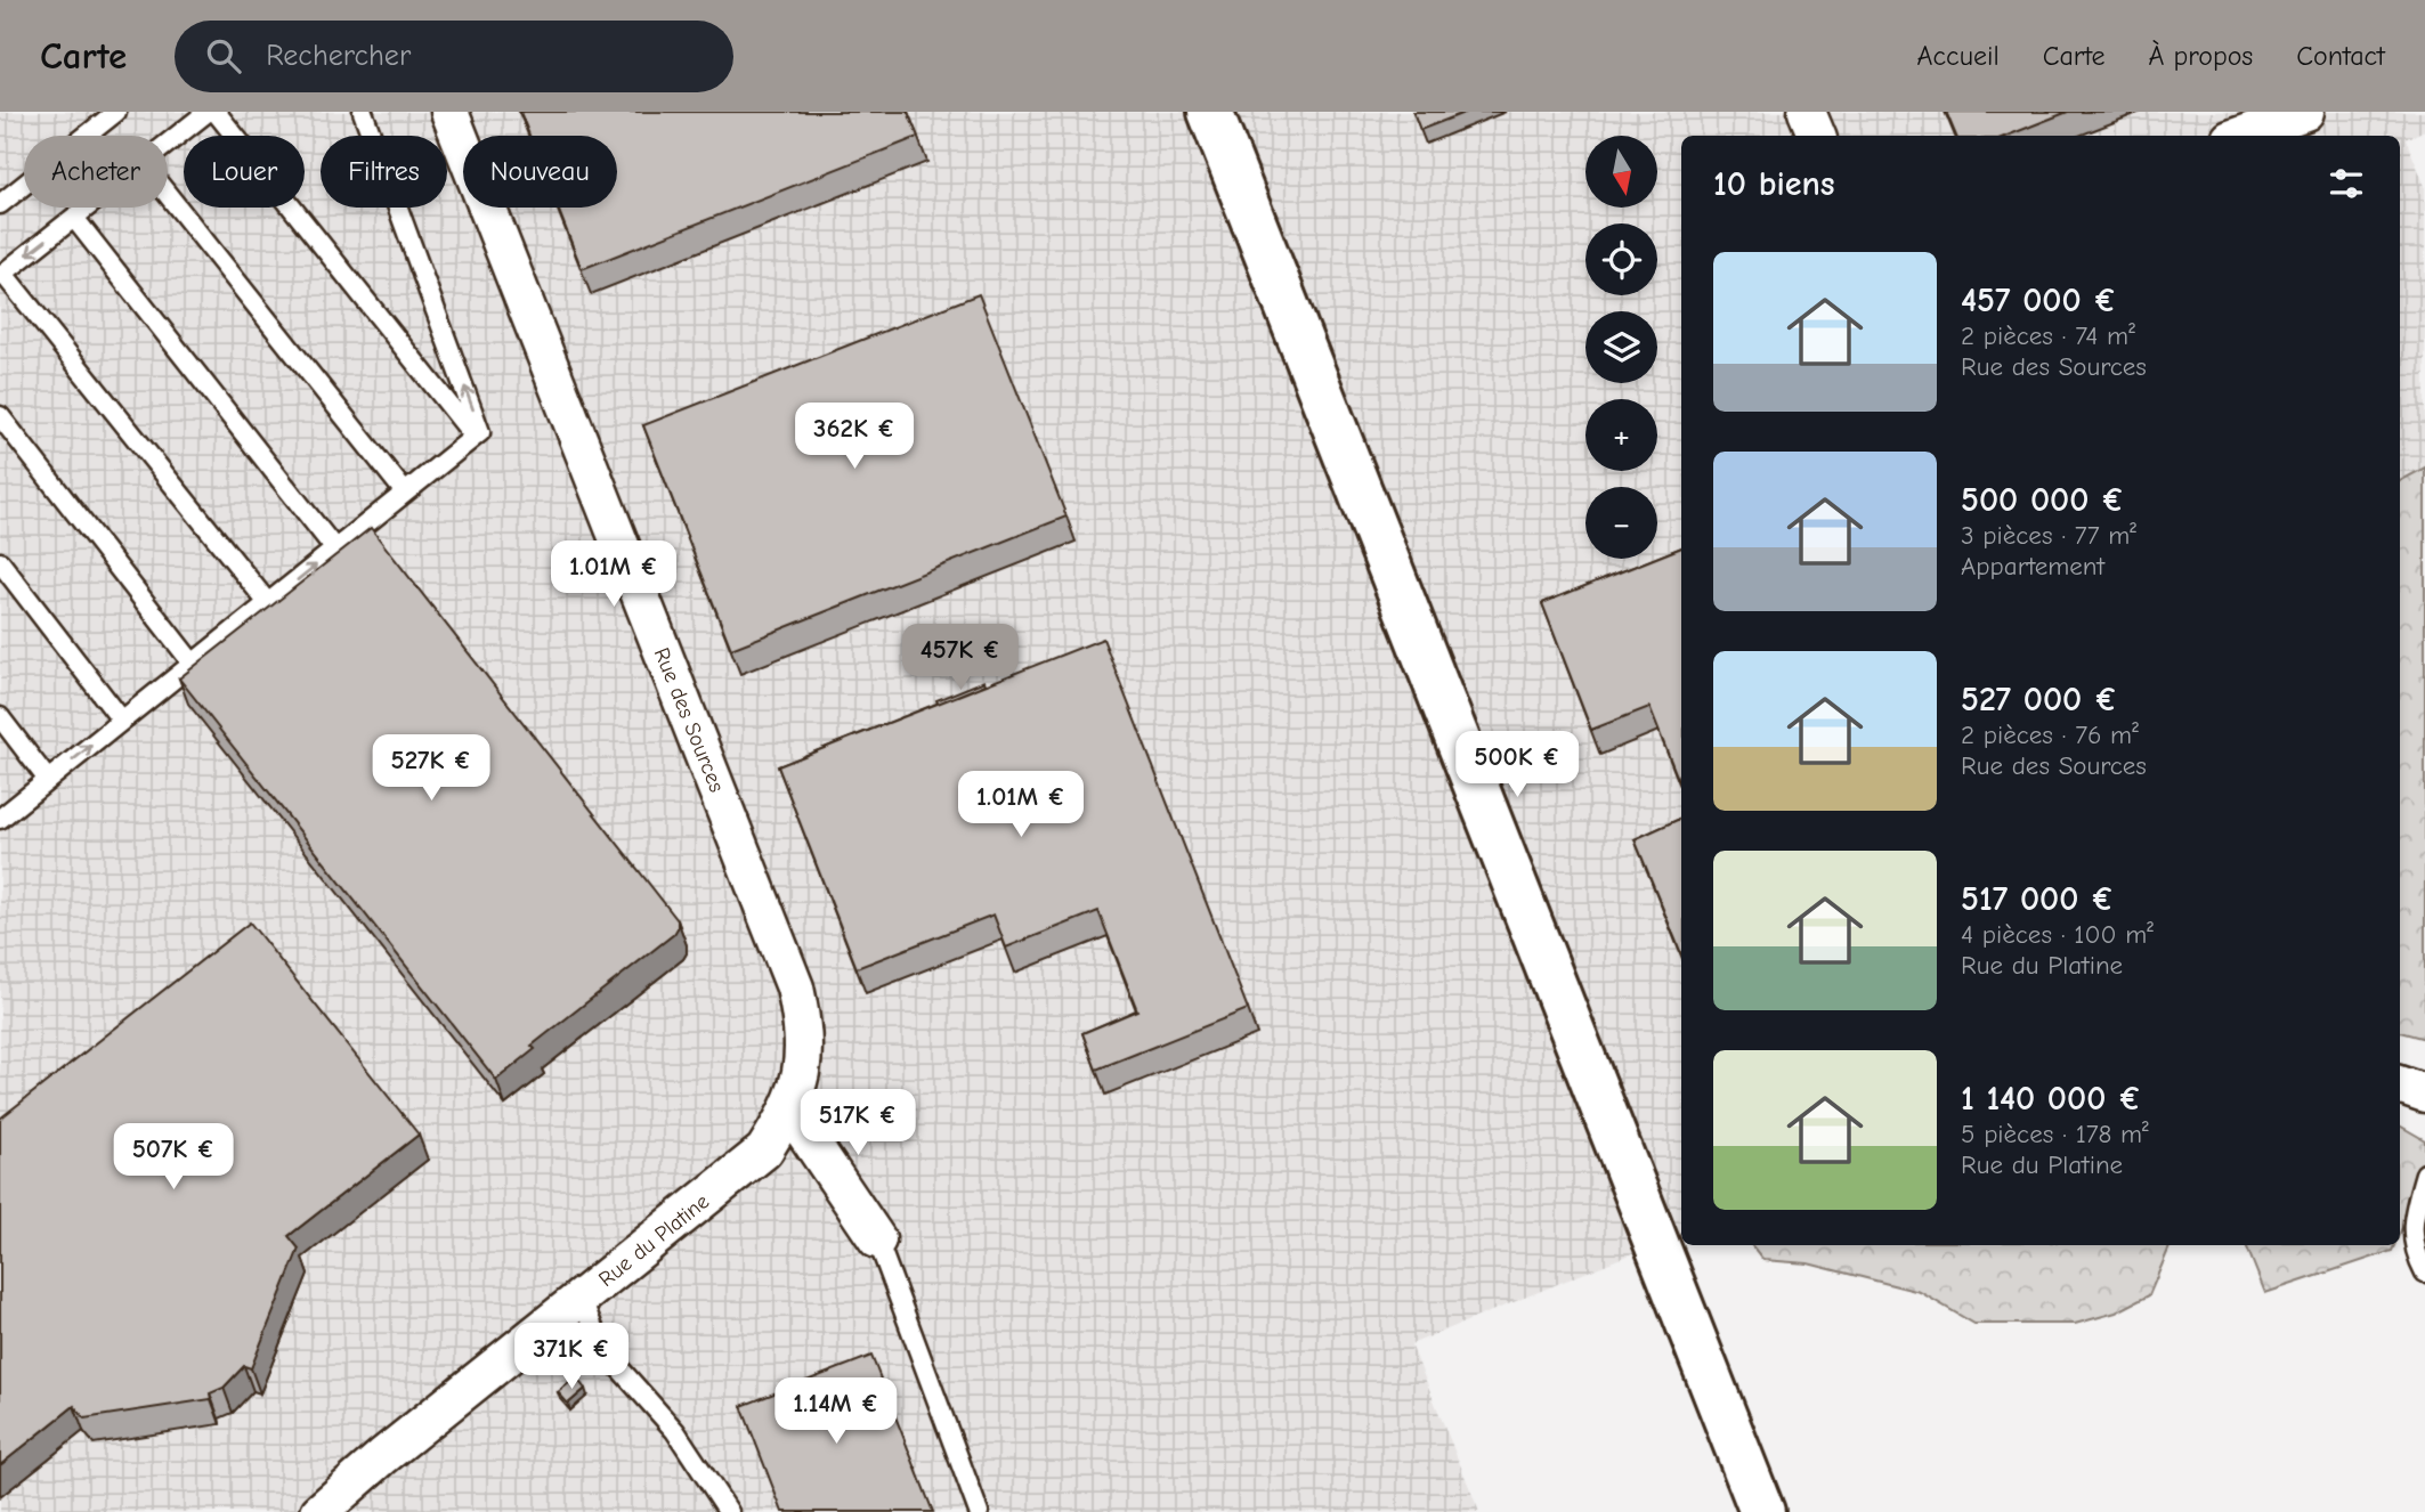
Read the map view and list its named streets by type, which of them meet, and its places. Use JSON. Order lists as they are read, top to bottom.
{
  "streets": {
    "street": ["Rue des Sources", "Rue du Platine"]
  },
  "crossings": [
    ["Rue des Sources", "Rue du Platine"]
  ],
  "north": "bottom",
  "page": {
    "header": "Carte",
    "search": "Rechercher",
    "nav": [
      "Accueil",
      "Carte",
      "À propos",
      "Contact"
    ],
    "map_buttons": ["+", "−"],
    "chip": [
      "Acheter",
      "Louer",
      "Filtres",
      "Nouveau"
    ],
    "heading": "10 biens",
    "list": [
      {
        "name": "457 000 €",
        "note": "2 pièces · 74 m² · Rue des Sources"
      },
      {
        "name": "500 000 €",
        "note": "3 pièces · 77 m² · Appartement"
      },
      {
        "name": "527 000 €",
        "note": "2 pièces · 76 m² · Rue des Sources"
      },
      {
        "name": "517 000 €",
        "note": "4 pièces · 100 m² · Rue du Platine"
      },
      {
        "name": "1 140 000 €",
        "note": "5 pièces · 178 m² · Rue du Platine"
      }
    ],
    "price": [
      "362K €",
      "1.01M €",
      "457K €",
      "500K €",
      "527K €",
      "1.01M €",
      "517K €",
      "507K €",
      "371K €",
      "1.14M €"
    ]
  }
}
